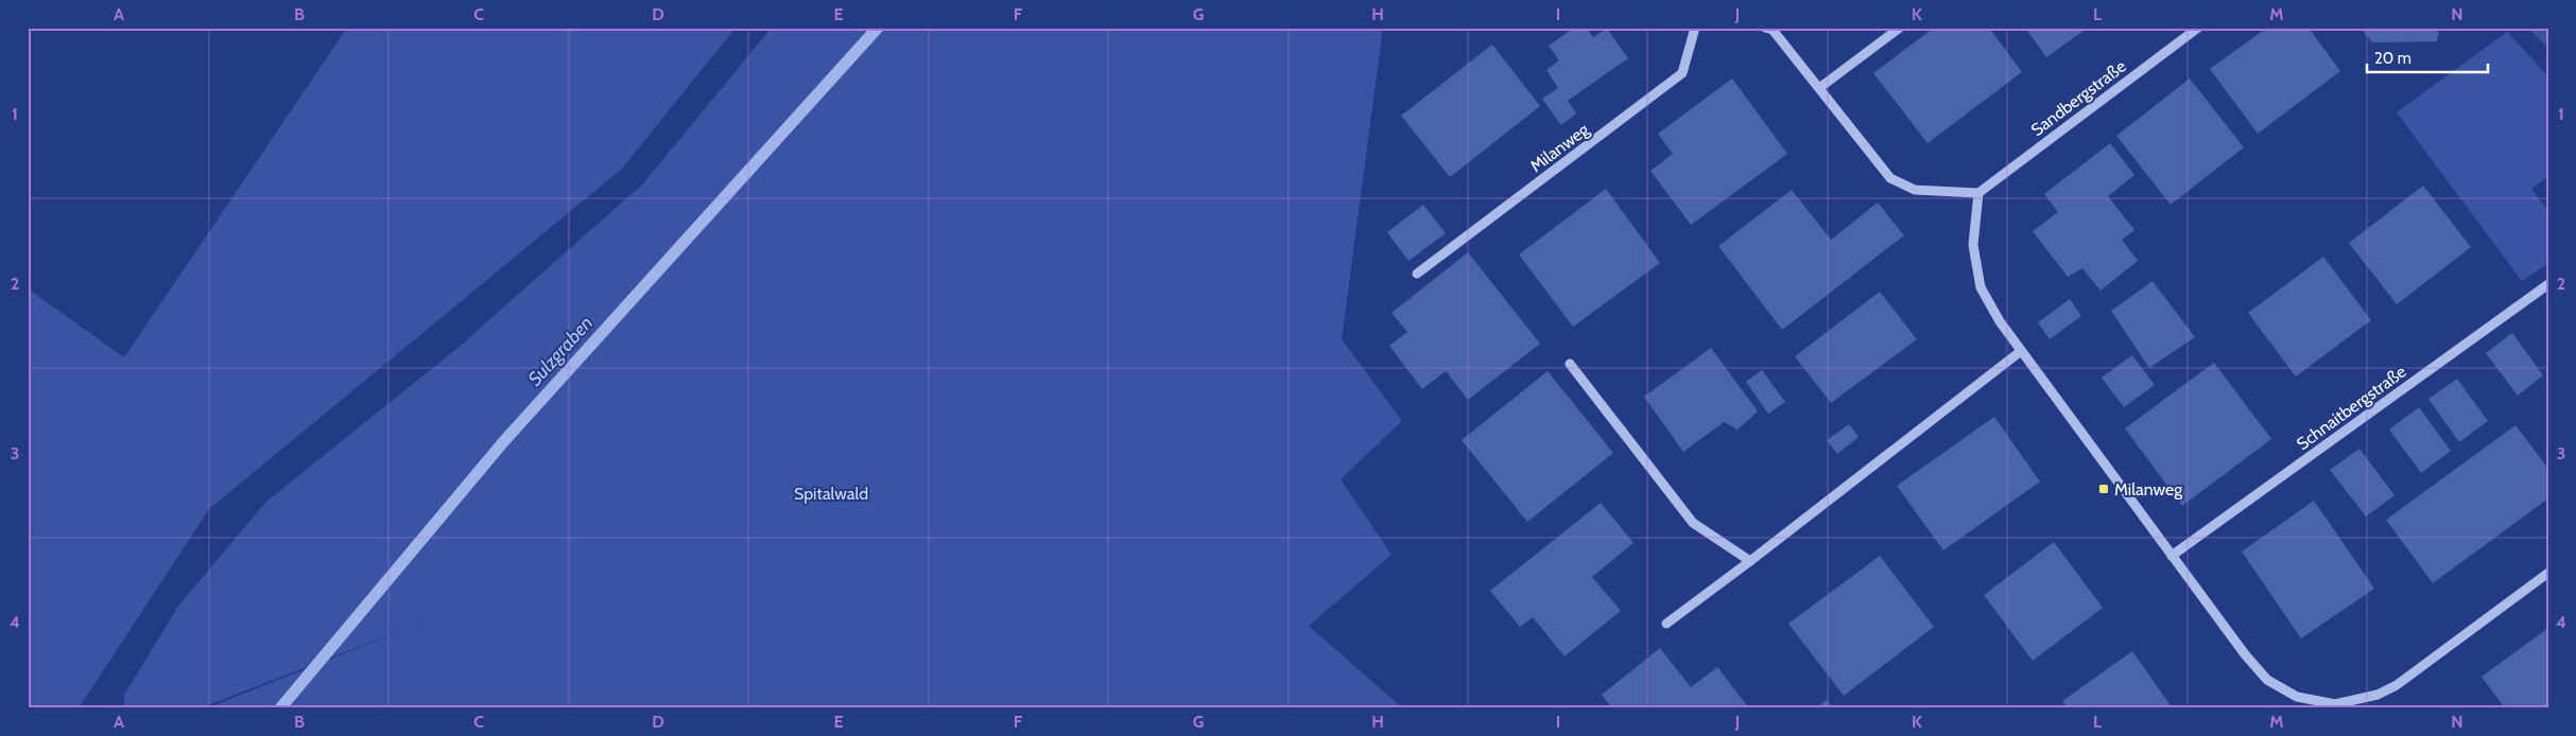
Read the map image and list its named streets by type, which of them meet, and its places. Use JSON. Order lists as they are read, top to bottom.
{
  "streets": {
    "street": ["Sandbergstraße", "Milanweg", "Schnaitbergstraße"]
  },
  "water": ["Sulzgraben"],
  "parks": ["Spitalwald"],
  "places": {
    "transit": ["Milanweg"]
  },
  "scale_bar": "20 m",
  "grid": {
    "columns": [
      "A",
      "B",
      "C",
      "D",
      "E",
      "F",
      "G",
      "H",
      "I",
      "J",
      "K",
      "L",
      "M",
      "N"
    ],
    "rows": [
      "1",
      "2",
      "3",
      "4"
    ]
  }
}
